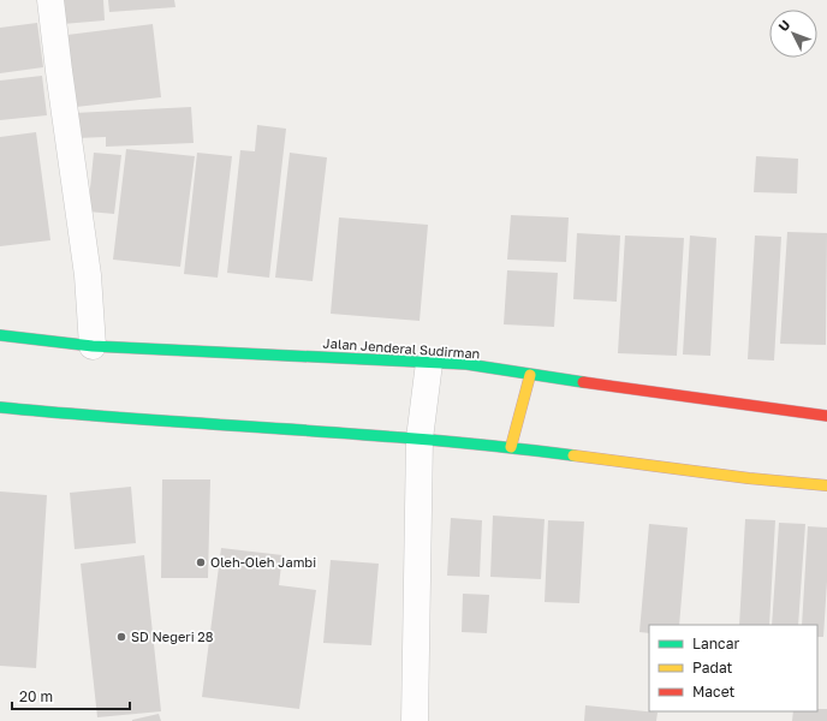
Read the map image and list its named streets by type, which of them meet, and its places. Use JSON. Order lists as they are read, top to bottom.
{
  "streets": {
    "highway": ["Jalan Jenderal Sudirman"]
  },
  "places": ["Oleh-Oleh Jambi", "SD Negeri 28"],
  "legend": ["Lancar", "Padat", "Macet"],
  "scale_bar": "20 m",
  "north": "top left"
}
